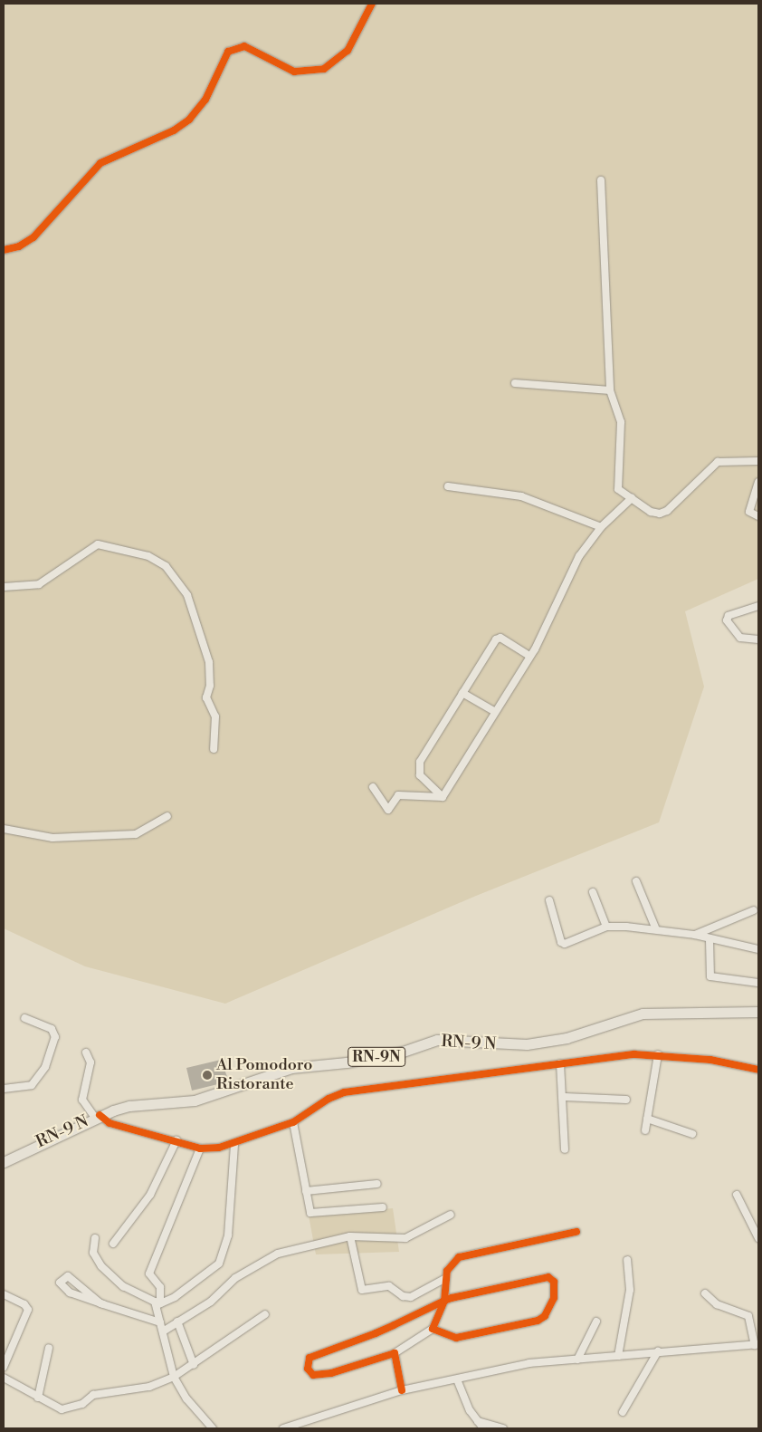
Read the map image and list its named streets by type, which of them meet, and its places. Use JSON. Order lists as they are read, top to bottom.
{
  "streets": {
    "main road": ["RN-9 N", "RN-9N"]
  },
  "places": ["Al Pomodoro Ristorante"]
}
